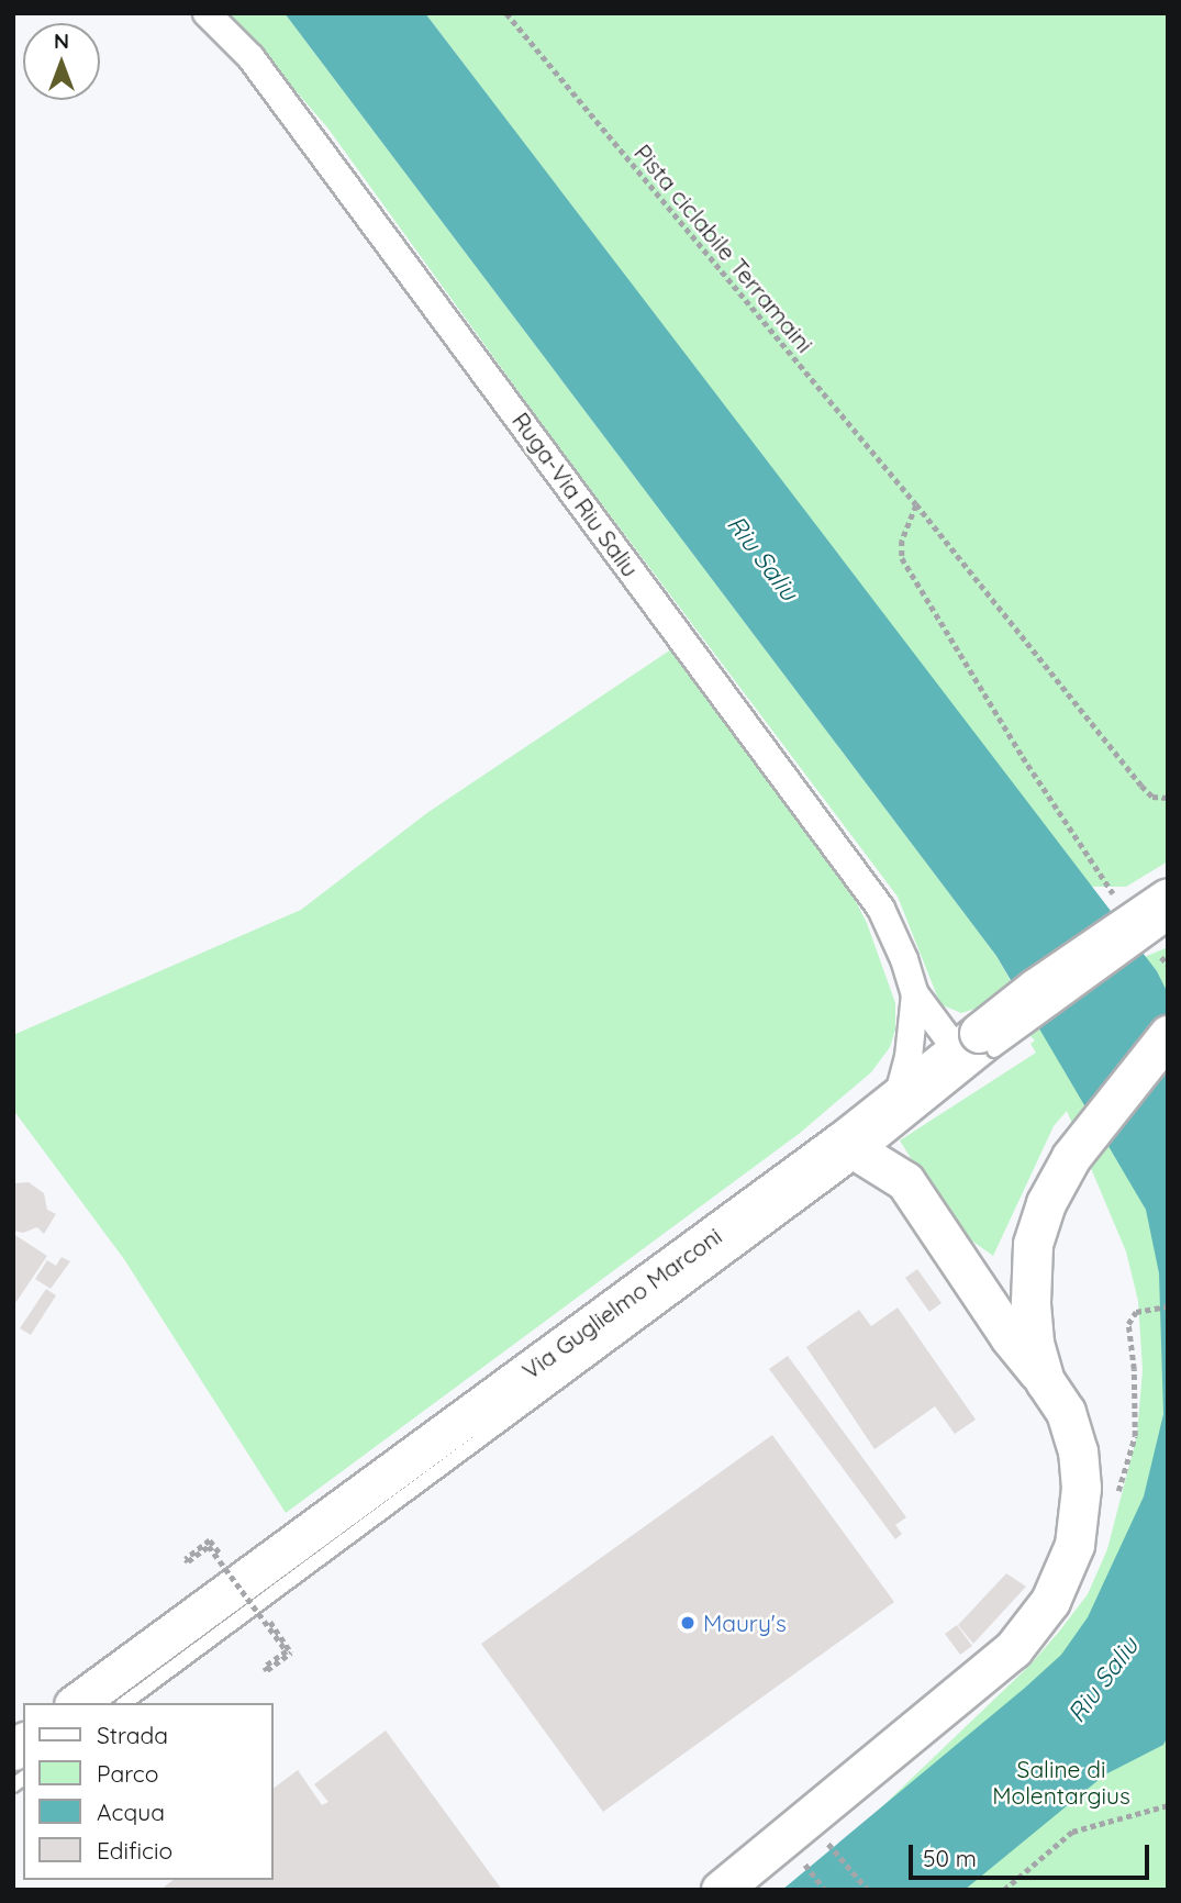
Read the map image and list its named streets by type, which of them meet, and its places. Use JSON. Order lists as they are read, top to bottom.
{
  "streets": {
    "main road": ["Via Guglielmo Marconi"],
    "street": ["Ruga-Via Riu Saliu"],
    "path": ["Pista ciclabile Terramaini"]
  },
  "crossings": [
    ["Ruga-Via Riu Saliu", "Via Guglielmo Marconi"]
  ],
  "water": ["Riu Saliu"],
  "parks": ["Saline di Molentargius"],
  "places": ["Maury's"],
  "legend": [
    "Strada",
    "Parco",
    "Acqua",
    "Edificio"
  ],
  "scale_bar": "50 m",
  "north": "top"
}
